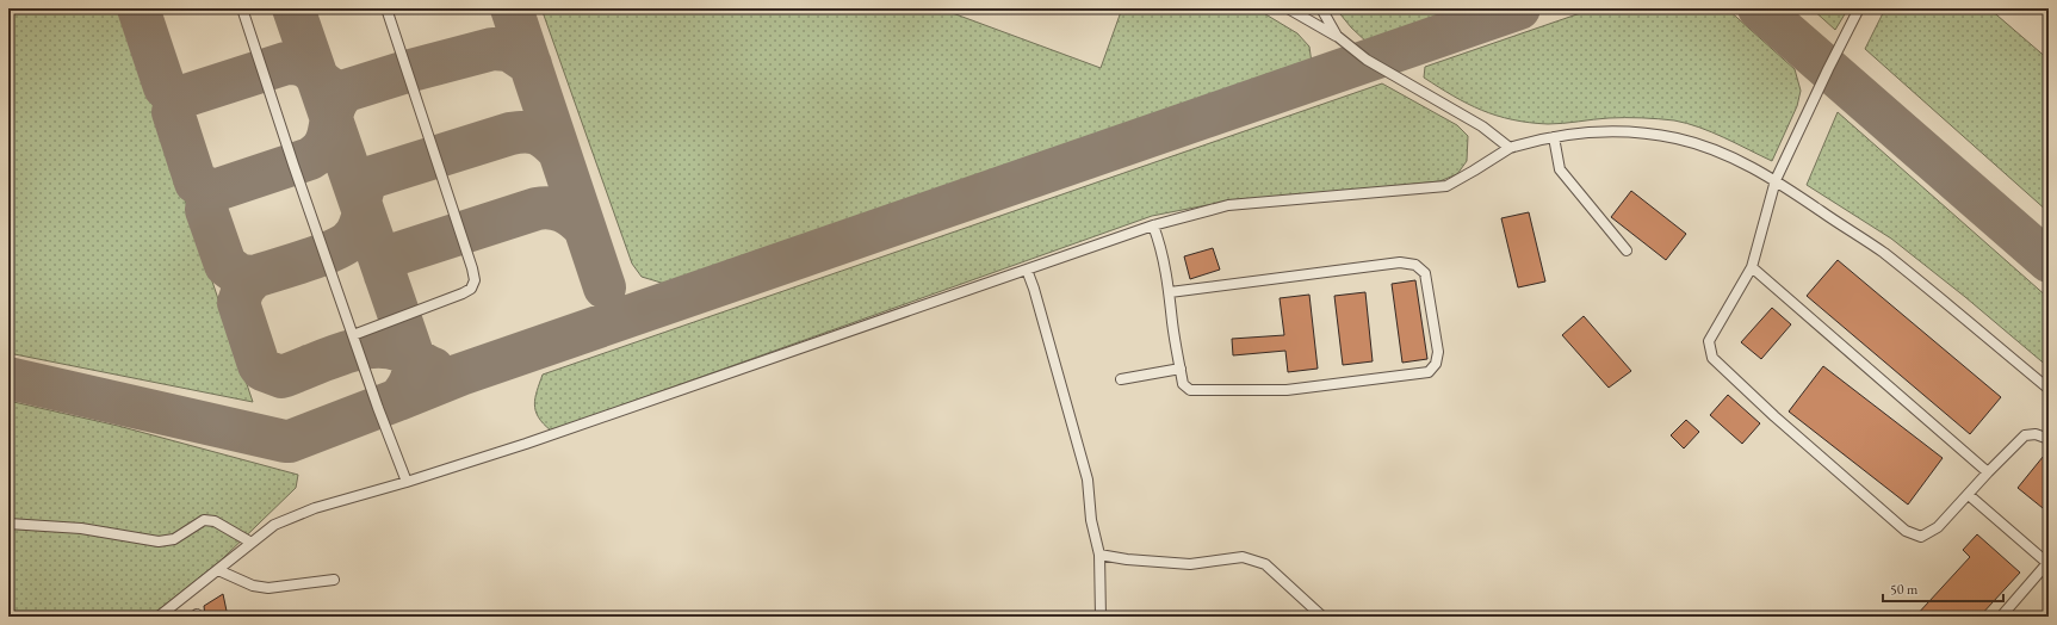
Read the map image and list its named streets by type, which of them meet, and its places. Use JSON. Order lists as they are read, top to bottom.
{
  "scale_bar": "50 m"
}
